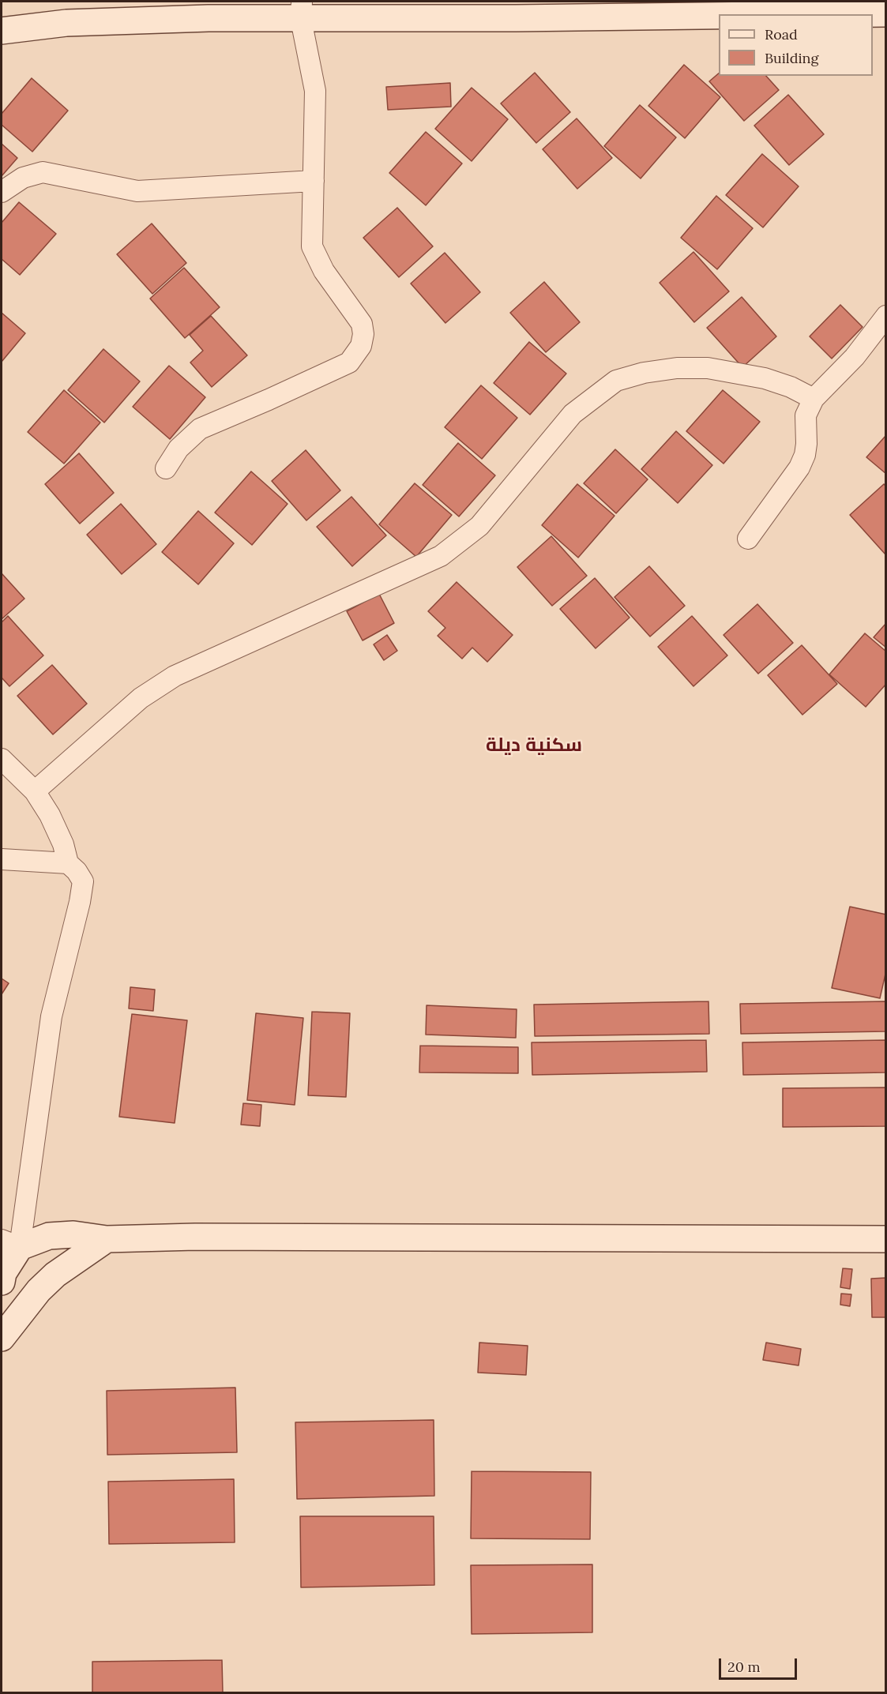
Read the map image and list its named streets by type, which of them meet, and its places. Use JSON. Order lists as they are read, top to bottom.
{
  "districts": ["سكنية ديلة"],
  "legend": ["Road", "Building"],
  "scale_bar": "20 m"
}
